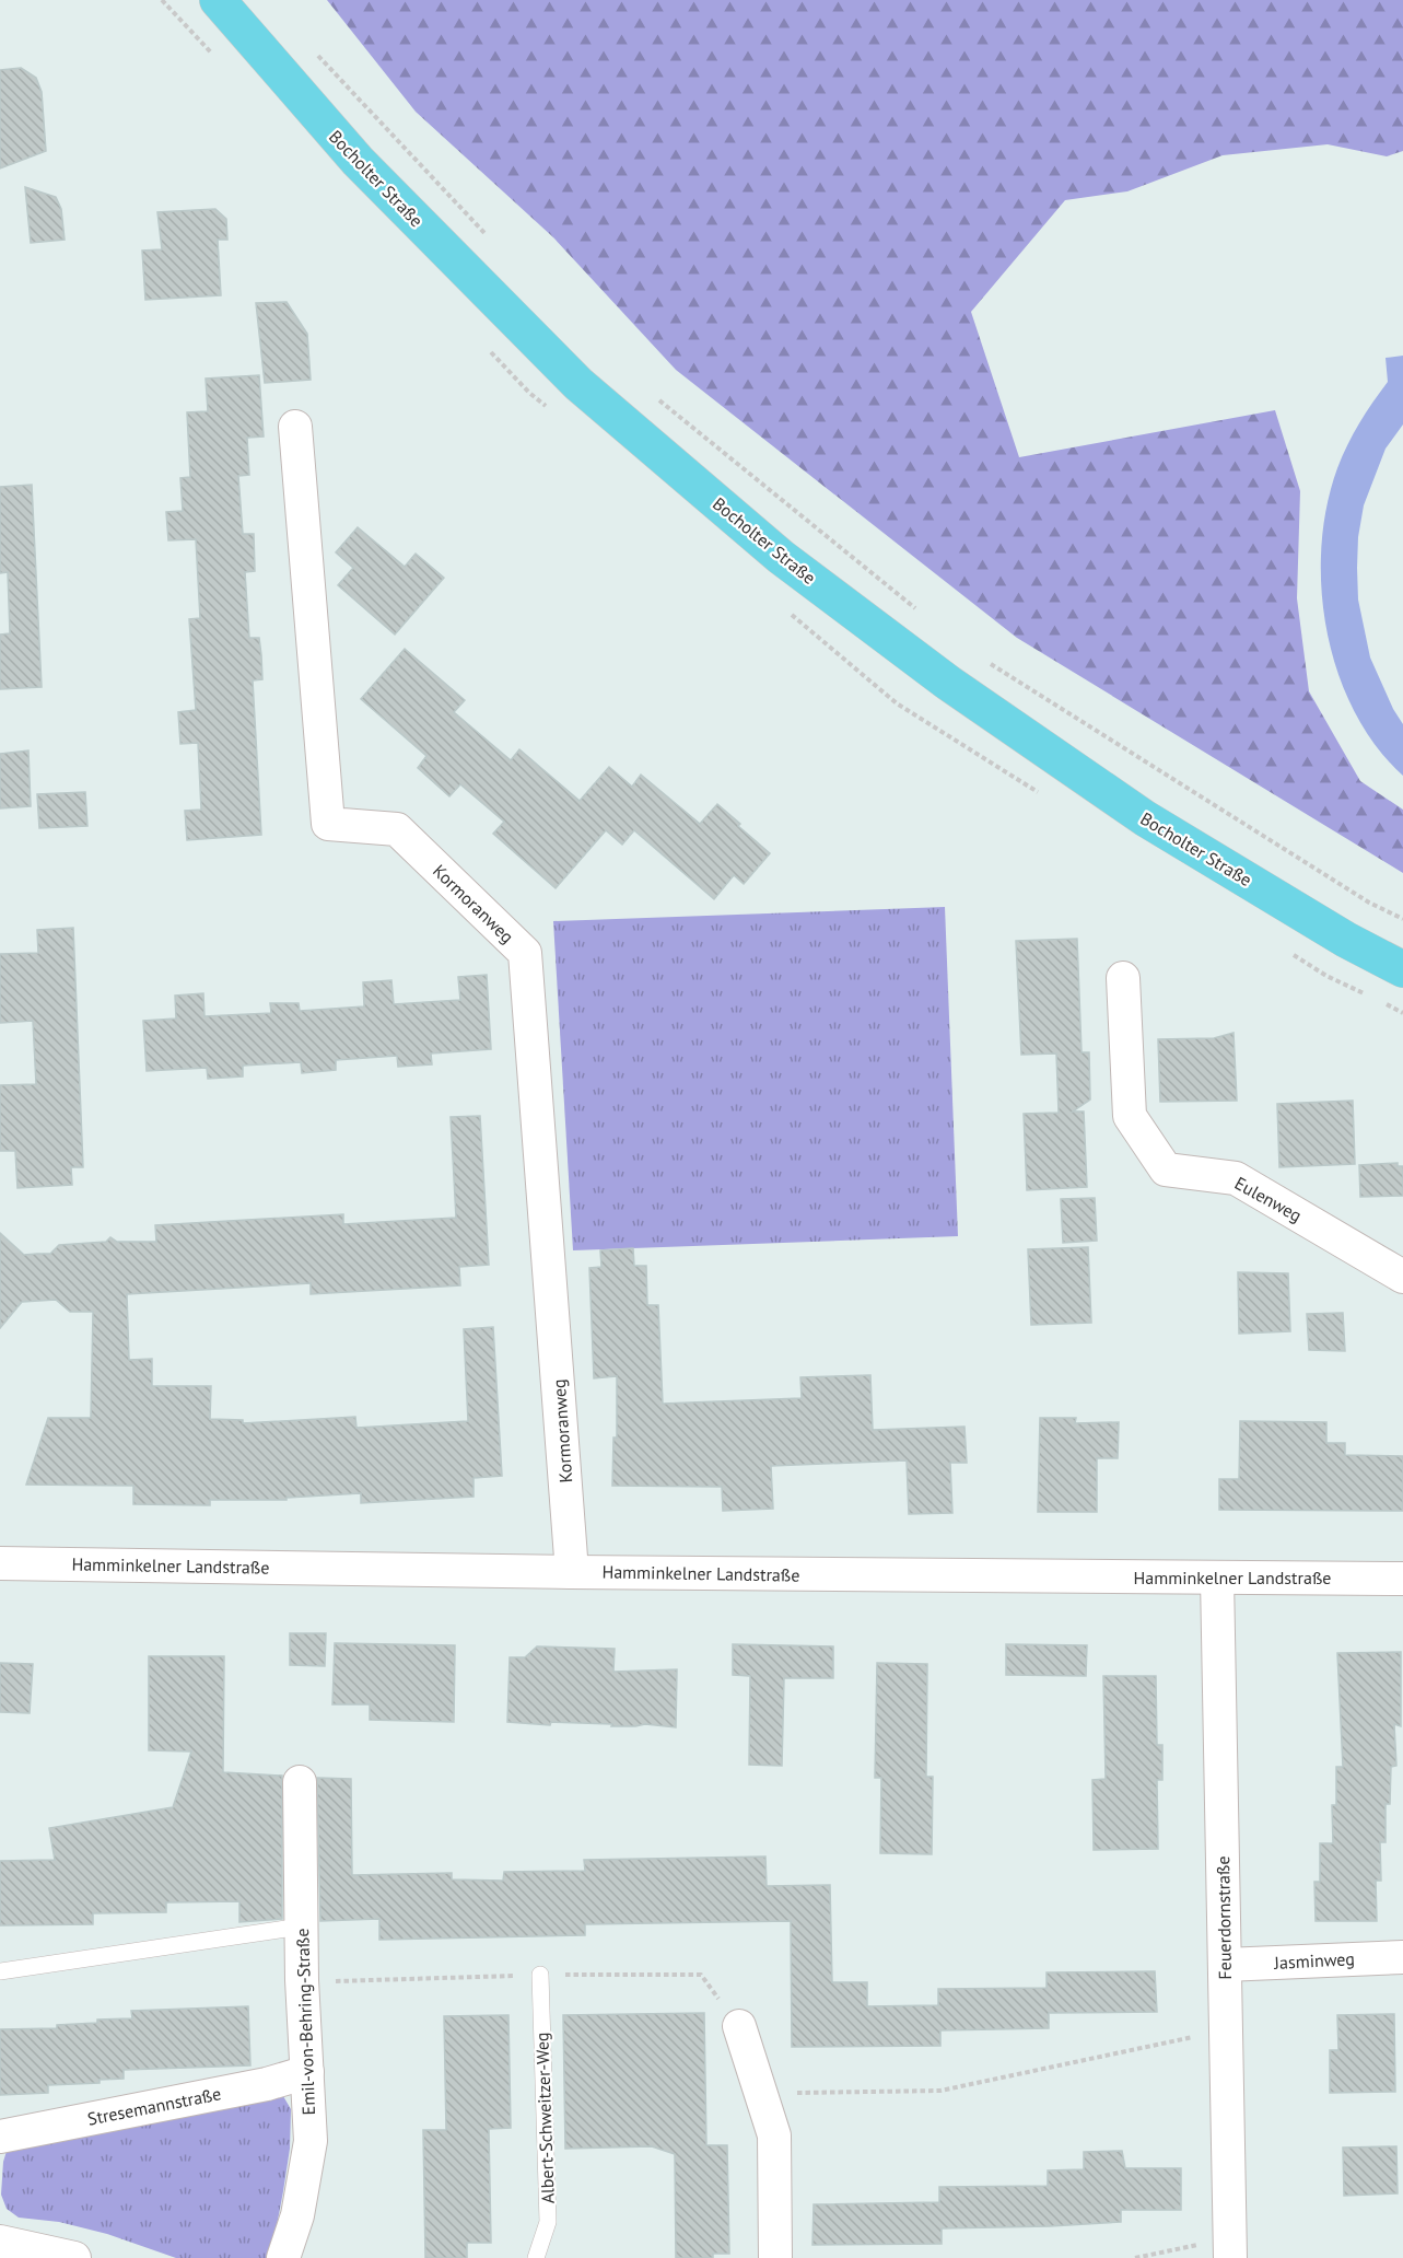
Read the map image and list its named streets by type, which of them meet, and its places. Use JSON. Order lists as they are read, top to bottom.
{
  "streets": {
    "main road": ["Bocholter Straße"],
    "street": [
      "Kormoranweg",
      "Eulenweg",
      "Hamminkelner Landstraße",
      "Feuerdornstraße",
      "Jasminweg",
      "Emil-von-Behring-Straße",
      "Stresemannstraße"
    ],
    "lane": ["Albert-Schweitzer-Weg"]
  },
  "crossings": [
    ["Kormoranweg", "Hamminkelner Landstraße"],
    ["Hamminkelner Landstraße", "Feuerdornstraße"],
    ["Feuerdornstraße", "Jasminweg"],
    ["Emil-von-Behring-Straße", "Stresemannstraße"]
  ]
}
